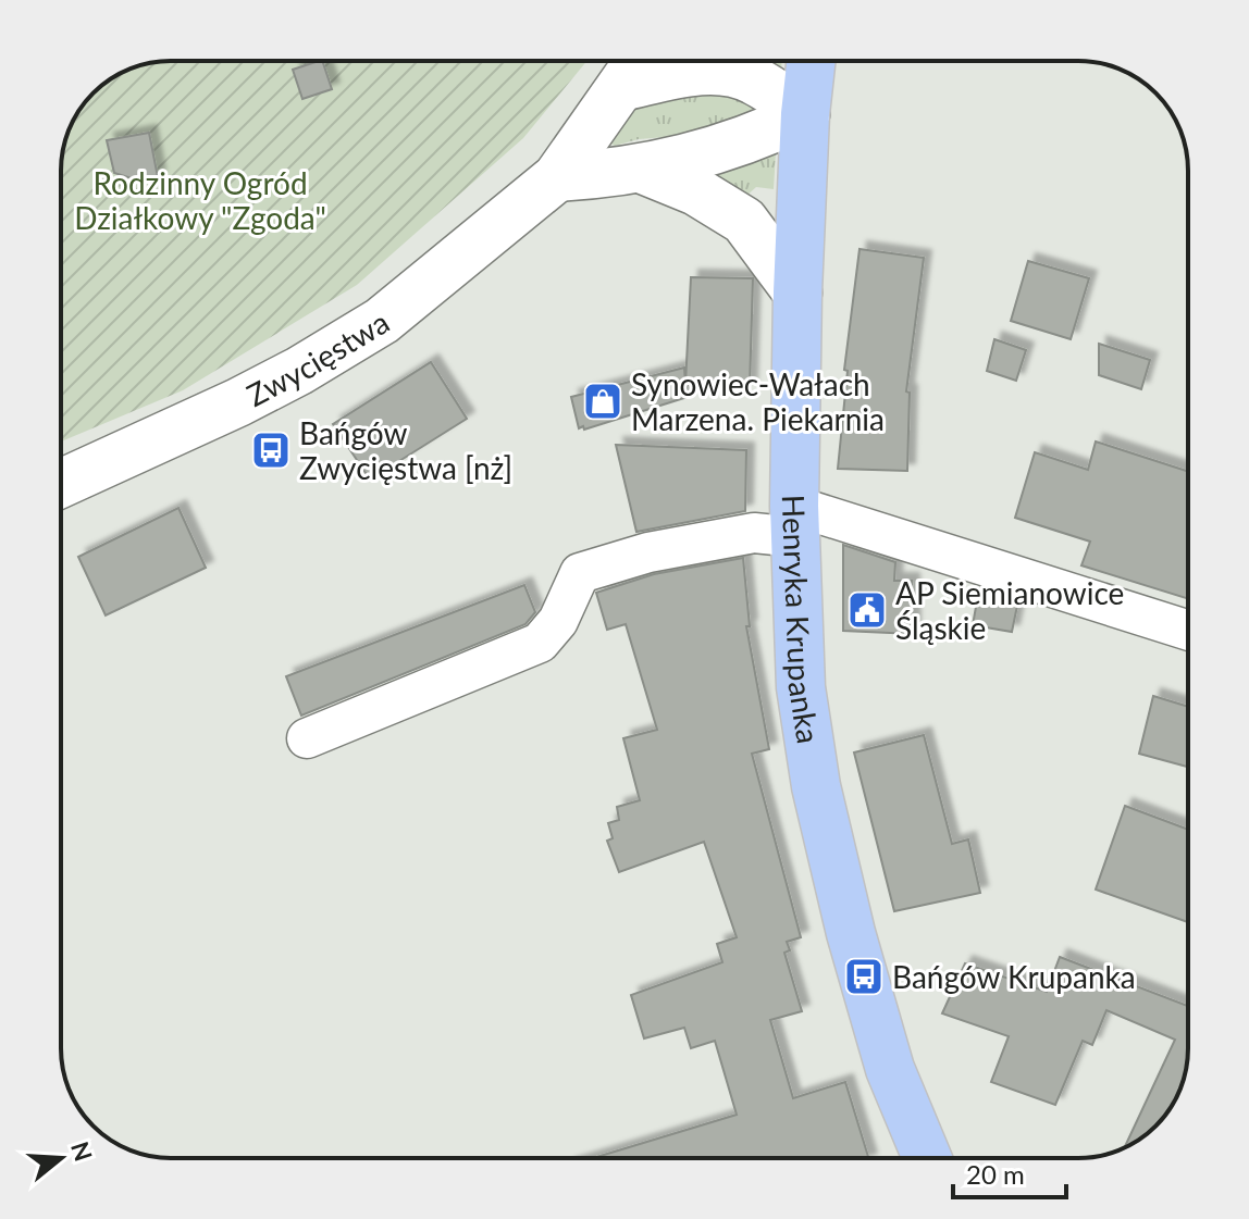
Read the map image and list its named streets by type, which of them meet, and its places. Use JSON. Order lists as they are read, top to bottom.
{
  "streets": {
    "main road": ["Zwycięstwa", "Henryka Krupanka"]
  },
  "parks": ["Rodzinny Ogród Działkowy \"Zgoda\""],
  "places": {
    "shop": ["Synowiec-Wałach Marzena. Piekarnia"],
    "bus stop": ["Bańgów Zwycięstwa [nż]", "Bańgów Krupanka"],
    "public building": ["AP Siemianowice Śląskie"]
  },
  "scale_bar": "20 m",
  "north": "right"
}
